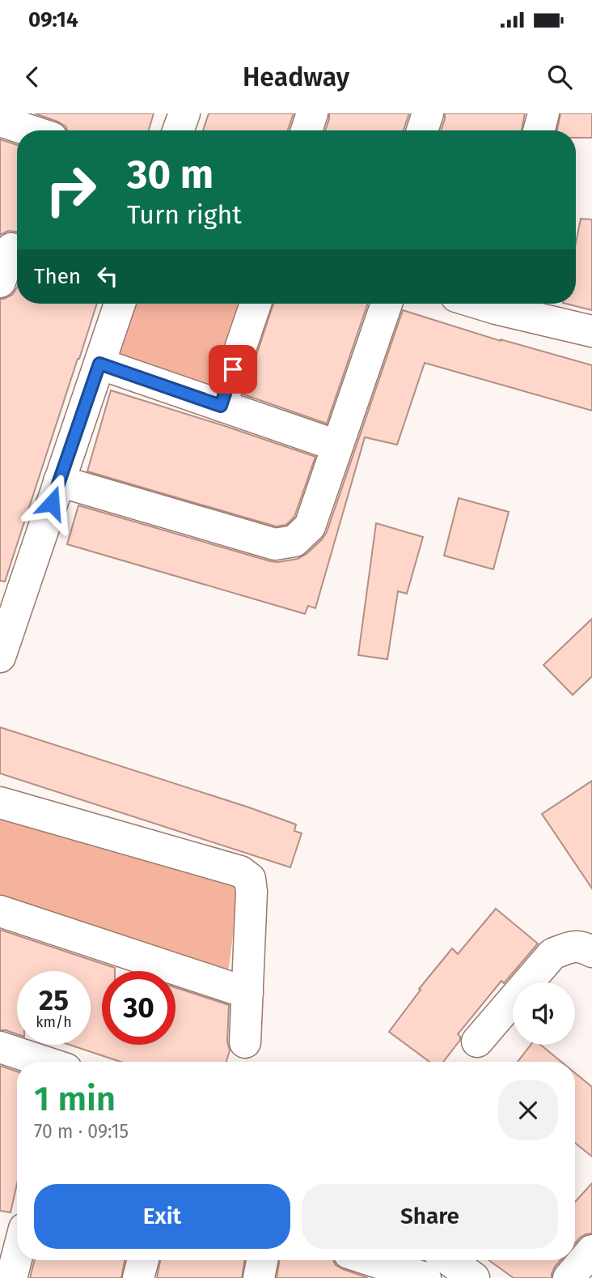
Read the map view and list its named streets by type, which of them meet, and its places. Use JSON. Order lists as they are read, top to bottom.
{
  "page": {
    "status": "09:14",
    "header": "Headway",
    "turn": ["30 m", "Turn right"],
    "then": "Then",
    "speed": "25 km/h",
    "limit": "30",
    "heading": ["1 min", "70 m · 09:15"],
    "buttons": ["Exit", "Share"]
  }
}
